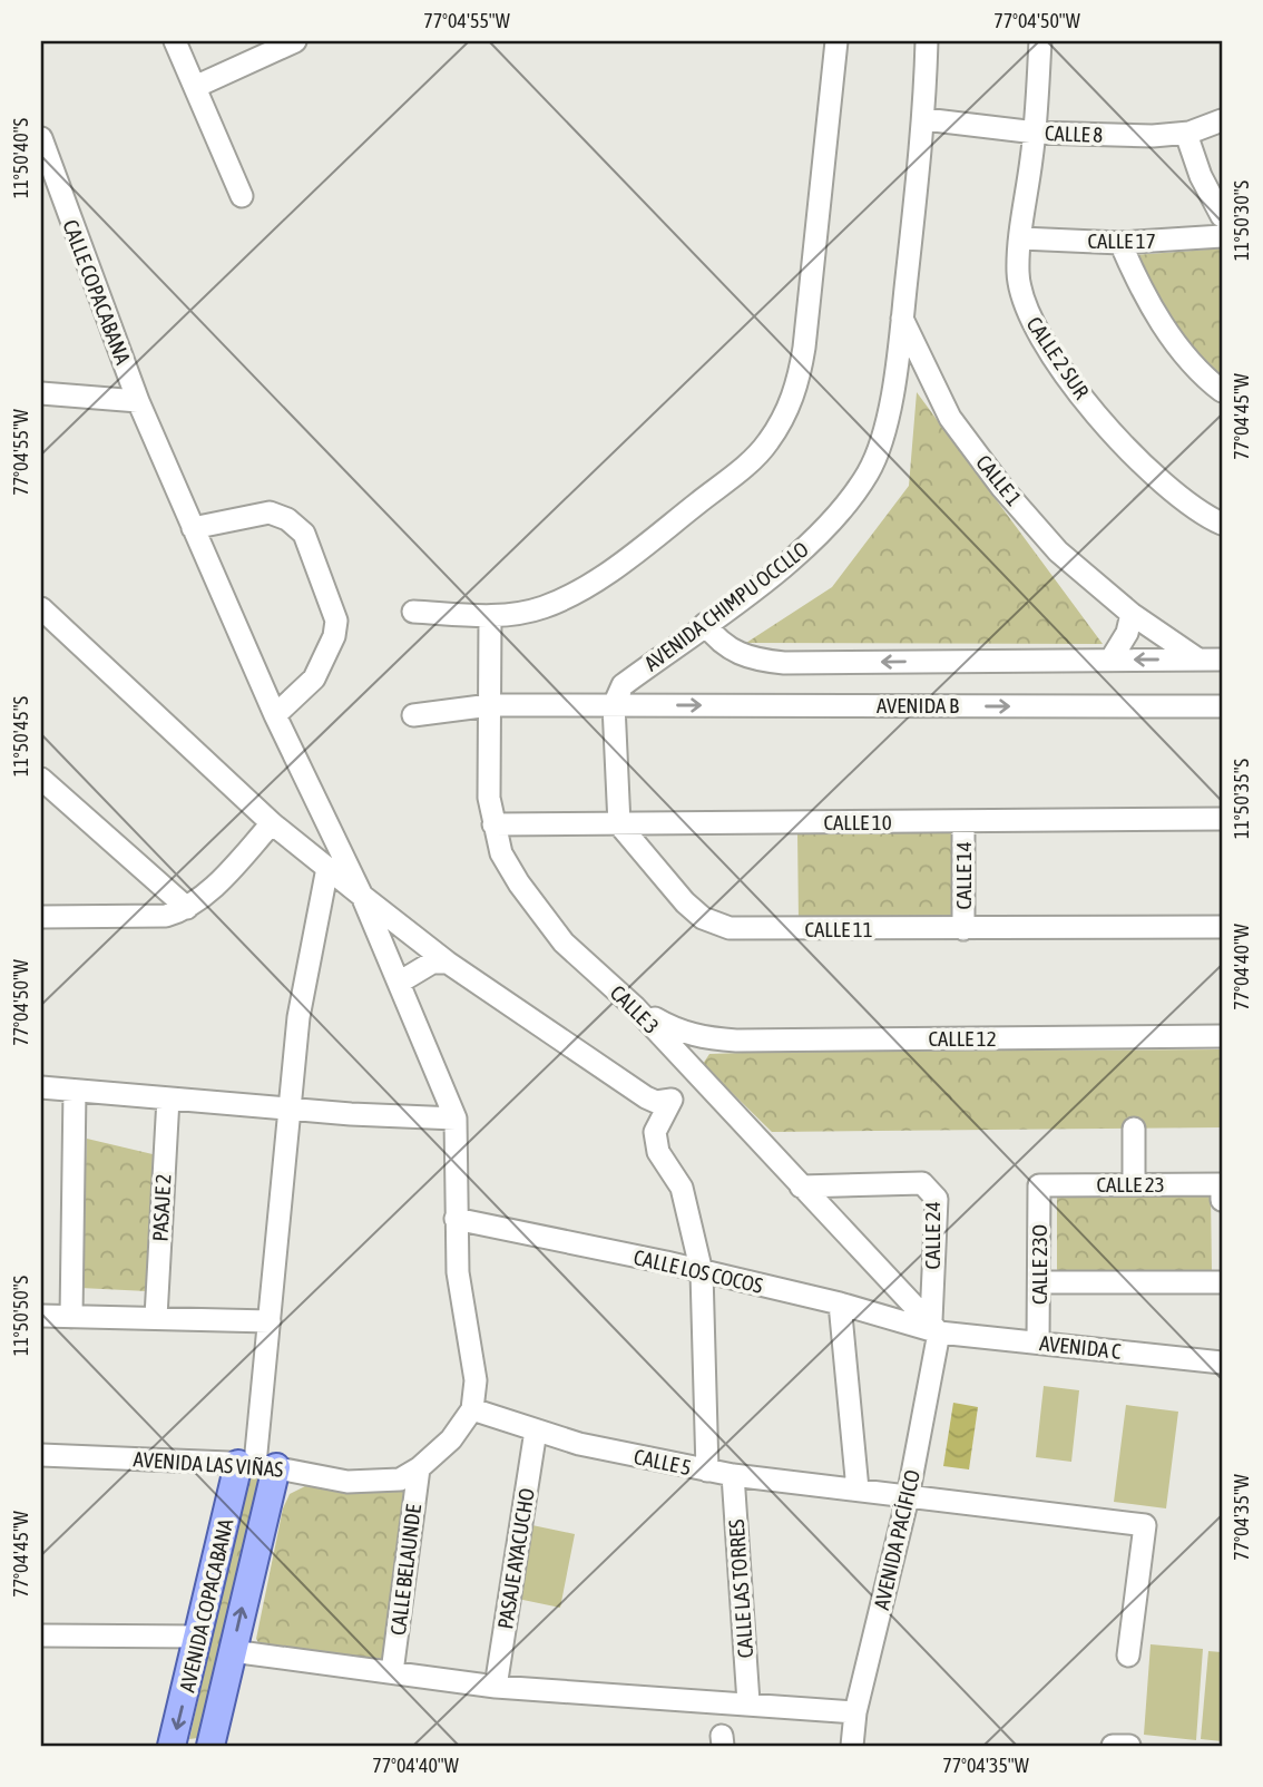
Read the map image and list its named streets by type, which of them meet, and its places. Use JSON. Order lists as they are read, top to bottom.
{
  "streets": {
    "main road": ["AVENIDA COPACABANA"],
    "street": [
      "CALLE 8",
      "CALLE 17",
      "CALLE COPACABANA",
      "CALLE 2 SUR",
      "CALLE 1",
      "AVENIDA CHIMPU OCCLLO",
      "AVENIDA B",
      "CALLE 10",
      "CALLE 14",
      "CALLE 11",
      "CALLE 3",
      "CALLE 12",
      "CALLE 23",
      "PASAJE 2",
      "CALLE 24",
      "CALLE 23O",
      "CALLE LOS COCOS",
      "AVENIDA C",
      "CALLE 5",
      "AVENIDA LAS VIÑAS",
      "AVENIDA PACÍFICO",
      "PASAJE AYACUCHO",
      "CALLE BELAUNDE",
      "CALLE LAS TORRES"
    ]
  },
  "crossings": [
    ["CALLE 8", "CALLE 2 SUR"],
    ["CALLE 8", "AVENIDA CHIMPU OCCLLO"],
    ["CALLE 17", "CALLE 2 SUR"],
    ["CALLE 1", "AVENIDA CHIMPU OCCLLO"],
    ["CALLE 1", "AVENIDA B"],
    ["AVENIDA CHIMPU OCCLLO", "AVENIDA B"],
    ["CALLE 10", "CALLE 14"],
    ["CALLE 10", "CALLE 11"],
    ["CALLE 10", "CALLE 3"],
    ["CALLE 14", "CALLE 11"],
    ["CALLE 3", "CALLE 12"],
    ["CALLE 3", "CALLE 24"],
    ["CALLE 3", "CALLE LOS COCOS"],
    ["CALLE 3", "AVENIDA C"],
    ["CALLE 3", "AVENIDA PACÍFICO"],
    ["CALLE 23", "CALLE 23O"],
    ["CALLE 24", "CALLE LOS COCOS"],
    ["CALLE 24", "AVENIDA C"],
    ["CALLE 24", "AVENIDA PACÍFICO"],
    ["CALLE 23O", "AVENIDA C"],
    ["CALLE LOS COCOS", "AVENIDA C"],
    ["CALLE LOS COCOS", "AVENIDA PACÍFICO"],
    ["AVENIDA C", "AVENIDA PACÍFICO"],
    ["CALLE 5", "AVENIDA PACÍFICO"],
    ["CALLE 5", "PASAJE AYACUCHO"],
    ["CALLE 5", "CALLE LAS TORRES"],
    ["AVENIDA LAS VIÑAS", "CALLE BELAUNDE"],
    ["AVENIDA LAS VIÑAS", "AVENIDA COPACABANA"]
  ],
  "coordinates": [
    "77°04'55\"W",
    "77°04'50\"W",
    "11°50'40\"S",
    "11°50'30\"S",
    "77°04'45\"W",
    "11°50'45\"S",
    "11°50'35\"S",
    "77°04'40\"W",
    "11°50'50\"S",
    "77°04'35\"W"
  ]
}
